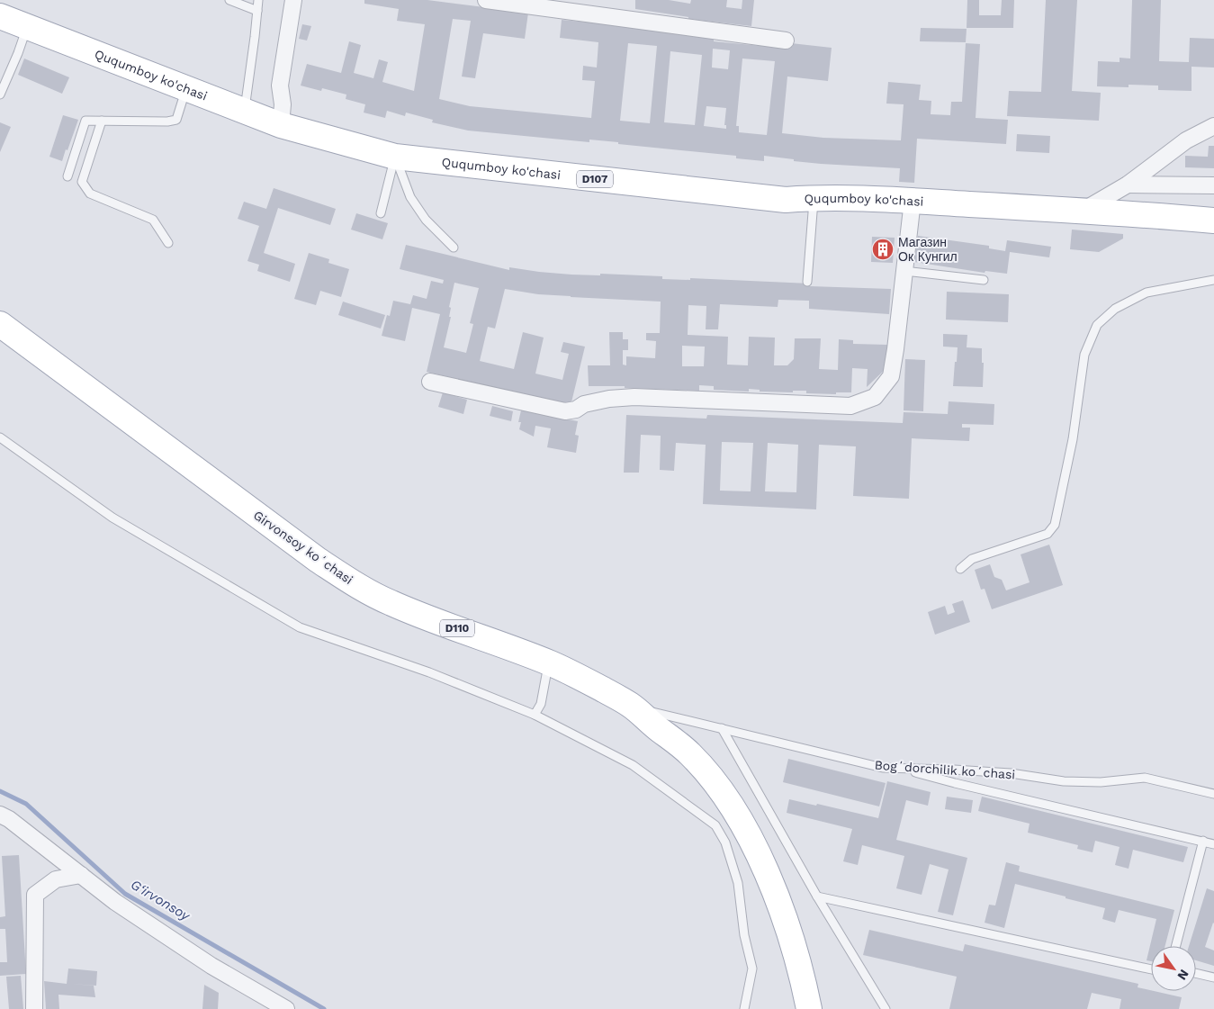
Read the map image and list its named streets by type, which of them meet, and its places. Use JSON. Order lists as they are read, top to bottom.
{
  "streets": {
    "main road": [
      "Ququmboy ko'chasi",
      "D107",
      "Girvonsoy koʻchasi",
      "D110"
    ],
    "lane": ["Bogʻdorchilik koʻchasi"]
  },
  "crossings": [
    ["Girvonsoy koʻchasi", "Bogʻdorchilik koʻchasi"]
  ],
  "water": ["G‘irvonsoy"],
  "places": {
    "building": ["Магазин Ок Кунгил"]
  },
  "north": "bottom right"
}
